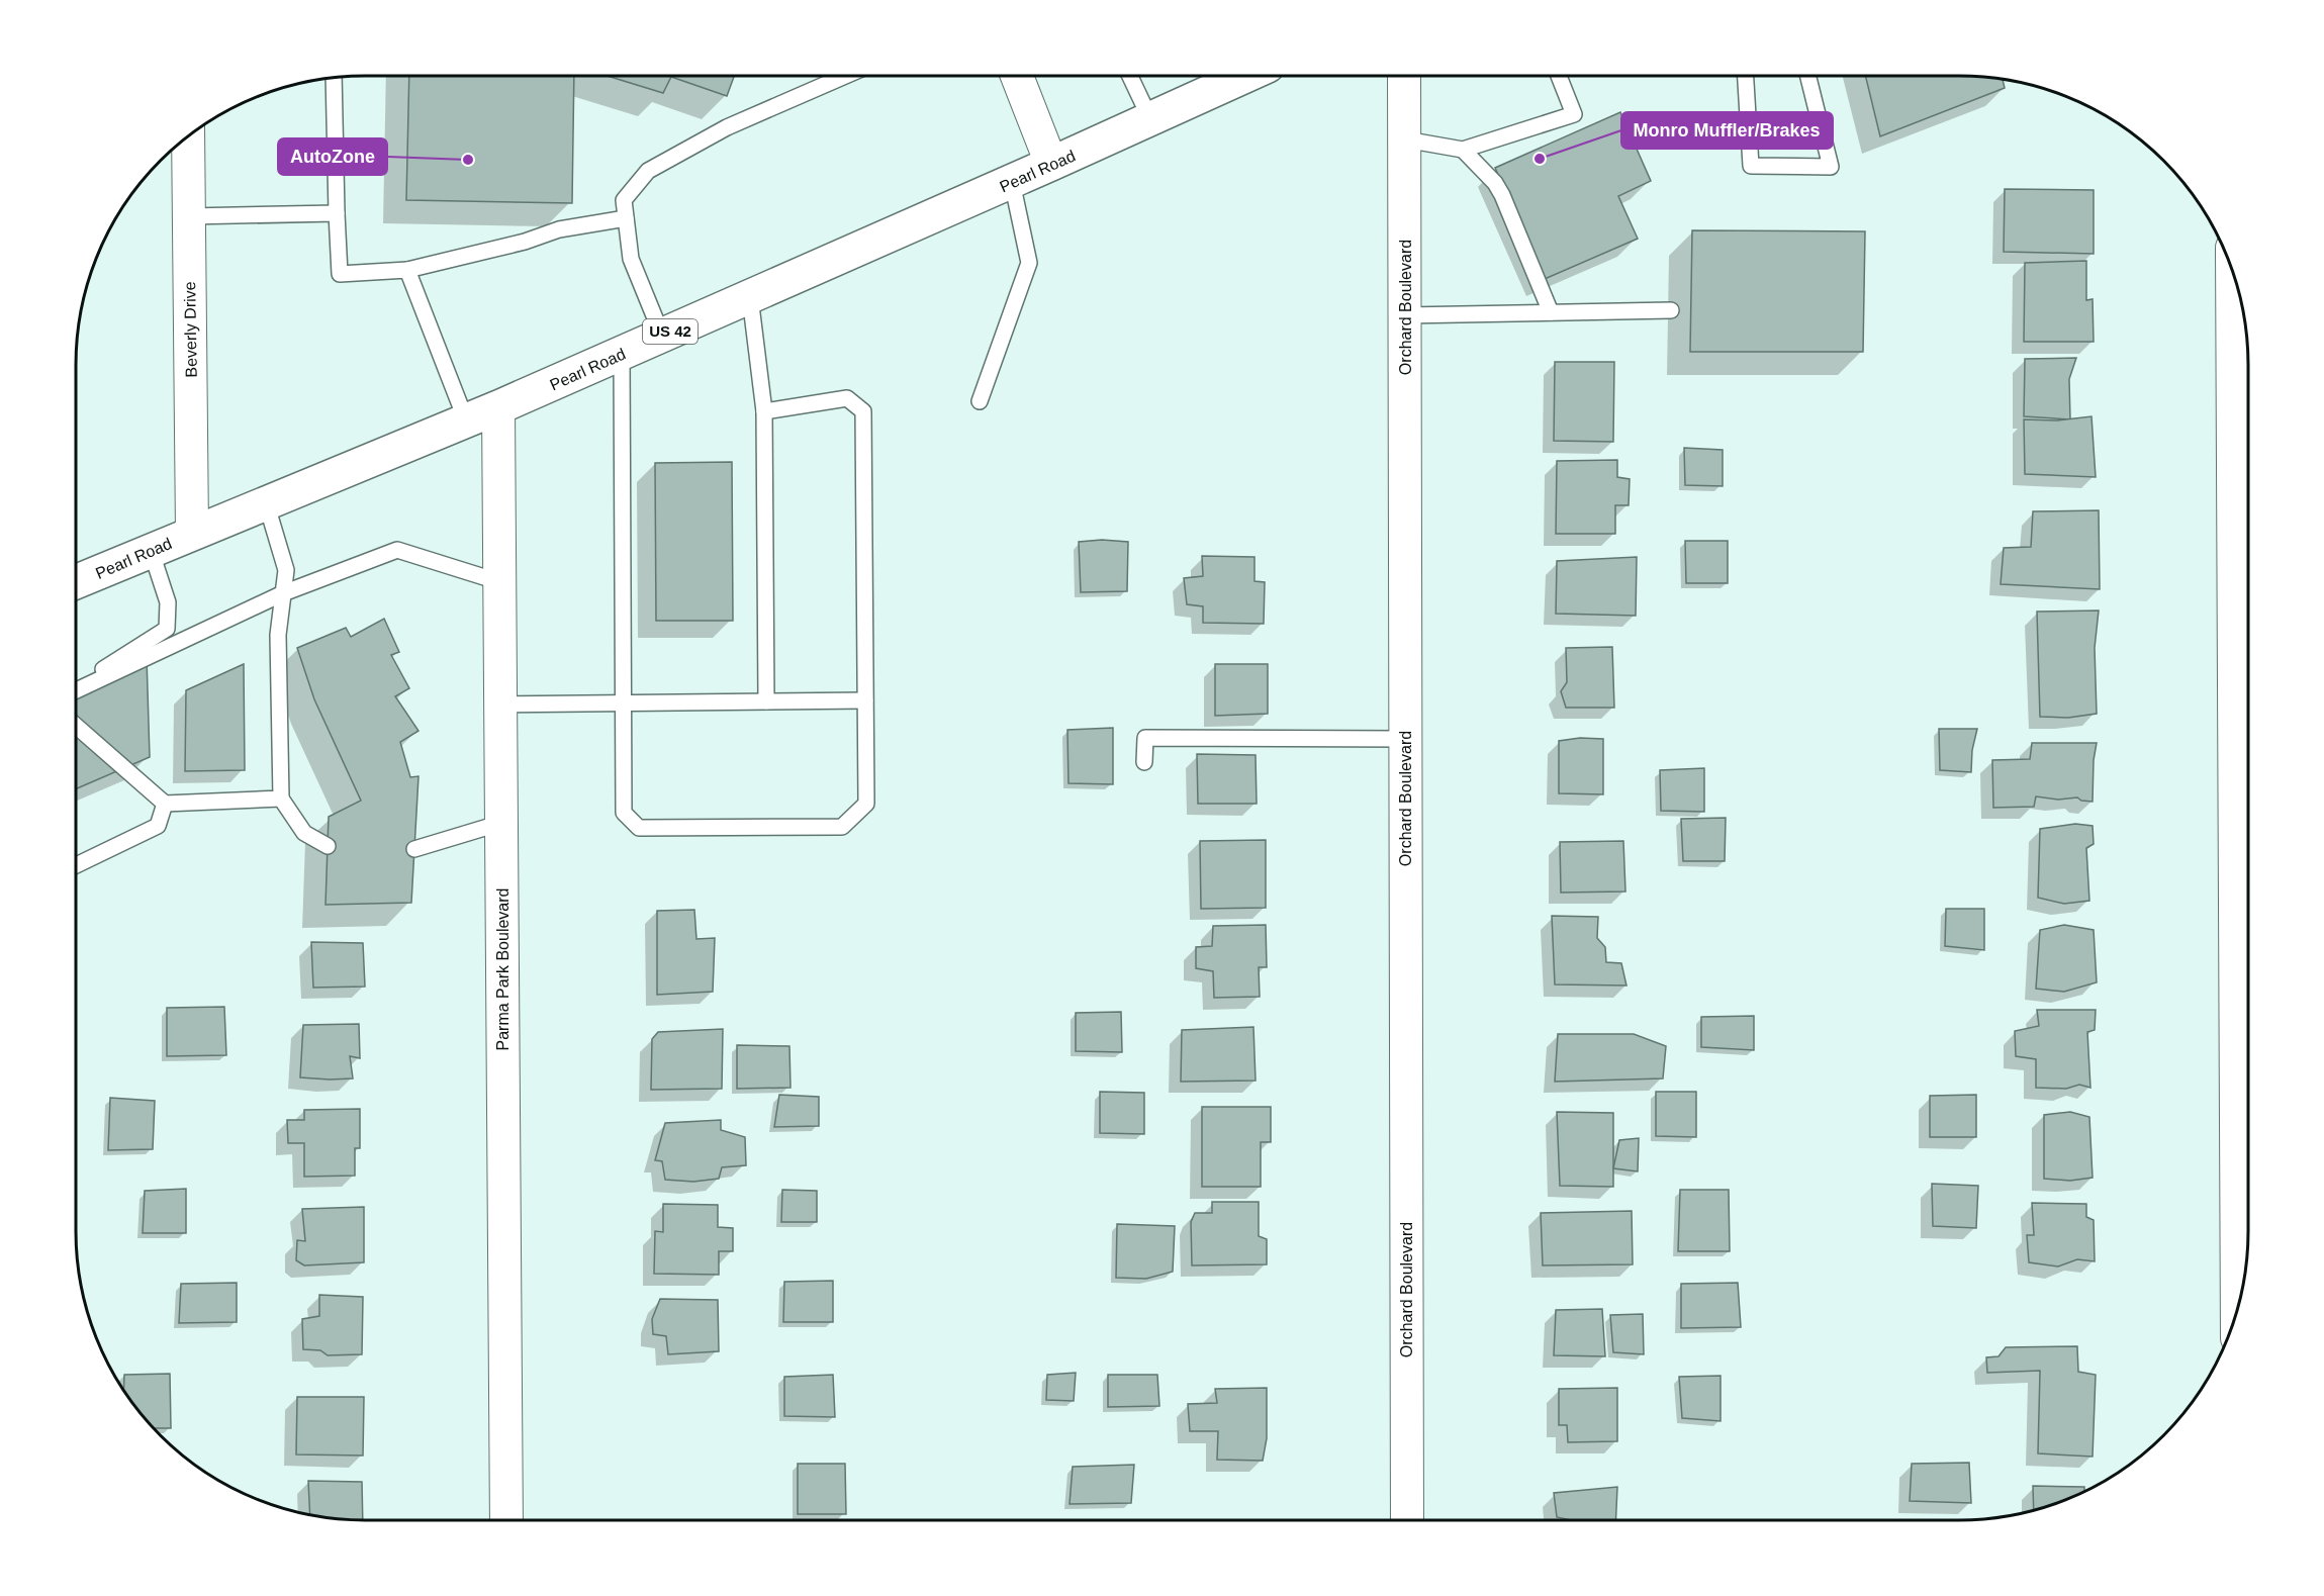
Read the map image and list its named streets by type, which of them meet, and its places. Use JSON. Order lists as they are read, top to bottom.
{
  "streets": {
    "main road": ["Pearl Road", "US 42"],
    "street": ["Orchard Boulevard", "Beverly Drive", "Parma Park Boulevard"]
  },
  "crossings": [
    ["Pearl Road", "Beverly Drive"],
    ["Pearl Road", "Parma Park Boulevard"]
  ],
  "places": ["Monro Muffler/Brakes", "AutoZone"]
}
